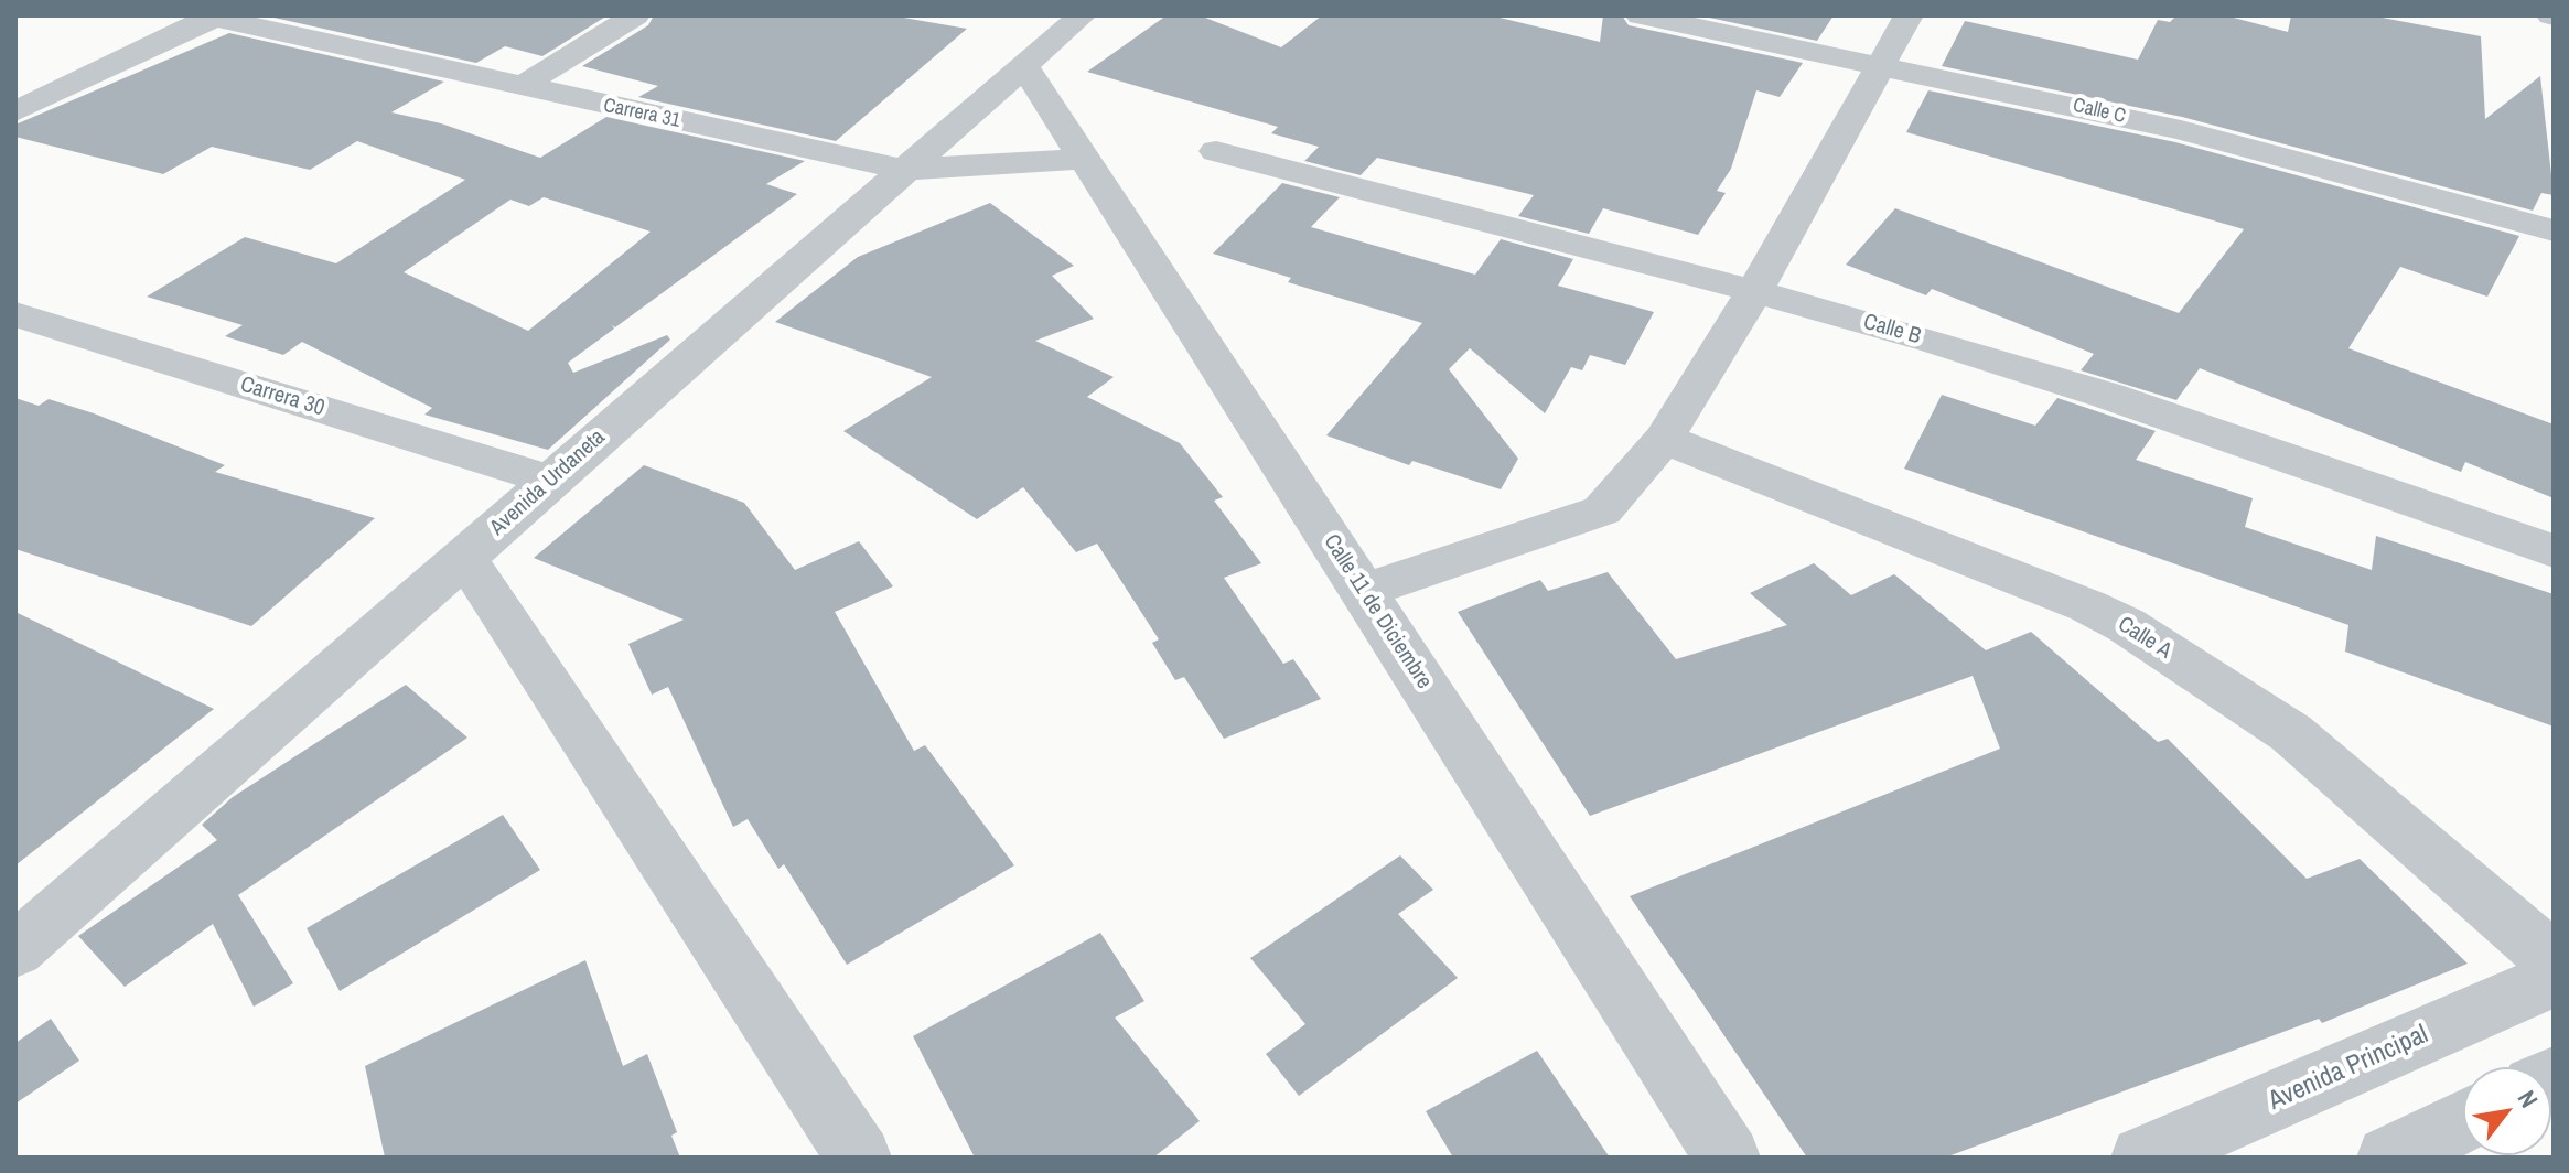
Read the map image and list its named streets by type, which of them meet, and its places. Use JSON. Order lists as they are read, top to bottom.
{
  "streets": {
    "street": [
      "Calle C",
      "Carrera 31",
      "Calle B",
      "Carrera 30",
      "Avenida Urdaneta",
      "Calle 11 de Diciembre",
      "Calle A",
      "Avenida Principal"
    ]
  },
  "crossings": [
    ["Carrera 31", "Avenida Urdaneta"],
    ["Carrera 31", "Calle 11 de Diciembre"],
    ["Carrera 30", "Avenida Urdaneta"],
    ["Avenida Urdaneta", "Calle 11 de Diciembre"]
  ],
  "north": "top right"
}
